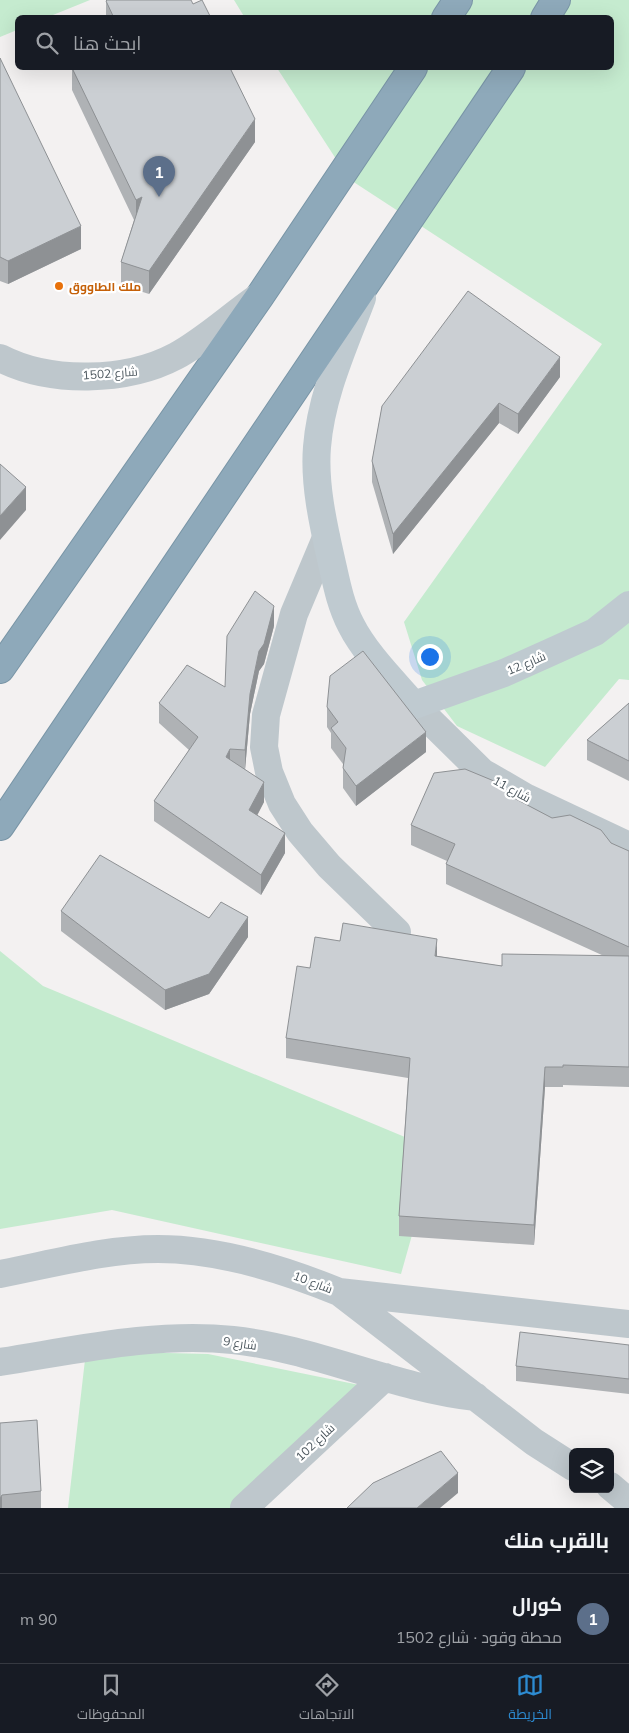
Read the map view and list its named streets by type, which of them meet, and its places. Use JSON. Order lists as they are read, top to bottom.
{
  "streets": {
    "street": [
      "شارع 1502",
      "شارع 12",
      "شارع 11",
      "شارع 10",
      "شارع 9",
      "شارع 102"
    ]
  },
  "crossings": [
    ["شارع 12", "شارع 11"],
    ["شارع 9", "شارع 102"]
  ],
  "places": ["ملك الطاووق"],
  "page": {
    "search": "ابحث هنا",
    "pins": "1",
    "heading": "بالقرب منك",
    "list": [
      {
        "mark": "1",
        "name": "كورال",
        "note": "محطة وقود · شارع 1502",
        "value": "90 m"
      }
    ],
    "nav": ["الخريطة", "الاتجاهات", "المحفوظات"]
  }
}
